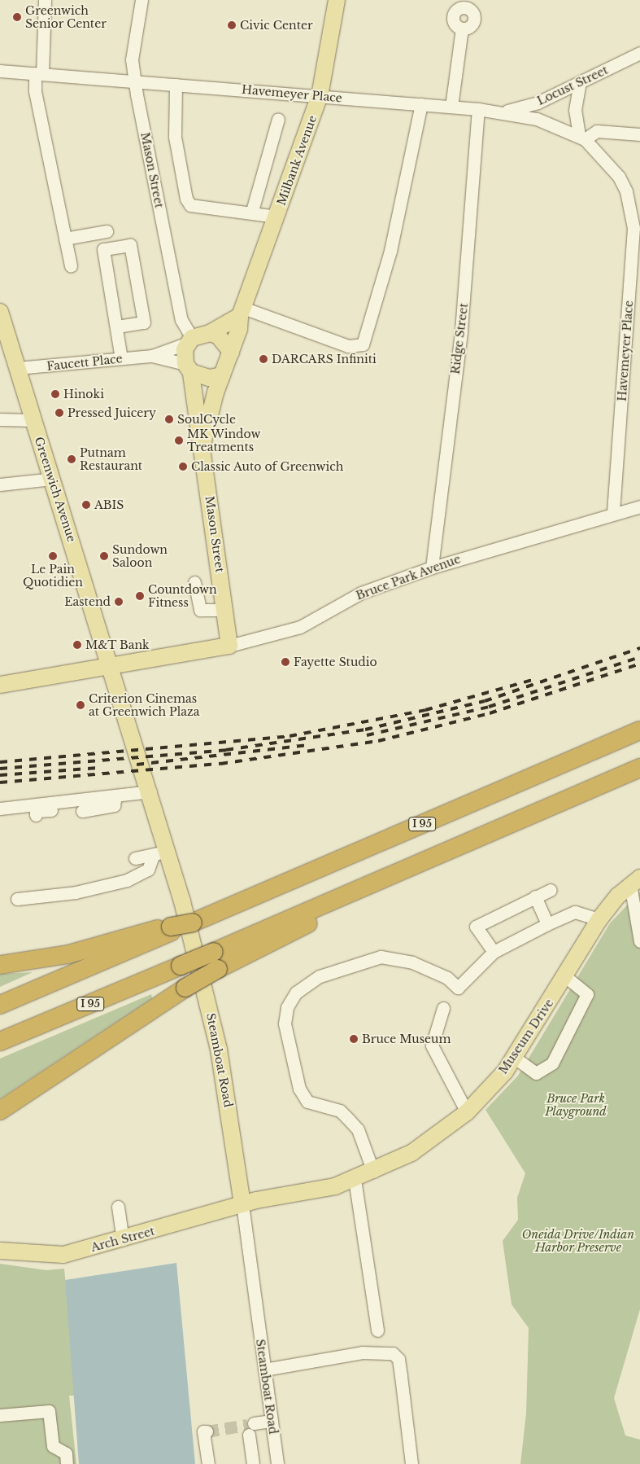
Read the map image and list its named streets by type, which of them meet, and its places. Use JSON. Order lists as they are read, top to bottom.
{
  "streets": {
    "highway": ["I 95"],
    "main road": [
      "Milbank Avenue",
      "Mason Street",
      "Greenwich Avenue",
      "Bruce Park Avenue",
      "Museum Drive",
      "Steamboat Road",
      "Arch Street"
    ],
    "street": [
      "Locust Street",
      "Havemeyer Place",
      "Ridge Street",
      "Faucett Place"
    ]
  },
  "crossings": [
    ["Locust Street", "Havemeyer Place"],
    ["Havemeyer Place", "Milbank Avenue"],
    ["Havemeyer Place", "Mason Street"],
    ["Havemeyer Place", "Ridge Street"],
    ["Havemeyer Place", "Bruce Park Avenue"],
    ["Milbank Avenue", "Mason Street"],
    ["Milbank Avenue", "Faucett Place"],
    ["Mason Street", "Faucett Place"],
    ["Mason Street", "Bruce Park Avenue"],
    ["Ridge Street", "Bruce Park Avenue"],
    ["Faucett Place", "Greenwich Avenue"],
    ["Greenwich Avenue", "Bruce Park Avenue"],
    ["Greenwich Avenue", "Steamboat Road"],
    ["Bruce Park Avenue", "Steamboat Road"],
    ["Museum Drive", "Steamboat Road"],
    ["Museum Drive", "Arch Street"],
    ["Steamboat Road", "Arch Street"]
  ],
  "parks": ["Bruce Park Playground", "Oneida Drive/Indian Harbor Preserve"],
  "places": [
    "Greenwich Senior Center",
    "Civic Center",
    "DARCARS Infiniti",
    "Hinoki",
    "Pressed Juicery",
    "SoulCycle",
    "MK Window Treatments",
    "Putnam Restaurant",
    "Classic Auto of Greenwich",
    "ABIS",
    "Le Pain Quotidien",
    "Sundown Saloon",
    "Countdown Fitness",
    "Eastend",
    "M&T Bank",
    "Fayette Studio",
    "Criterion Cinemas at Greenwich Plaza",
    "Bruce Museum"
  ]
}
